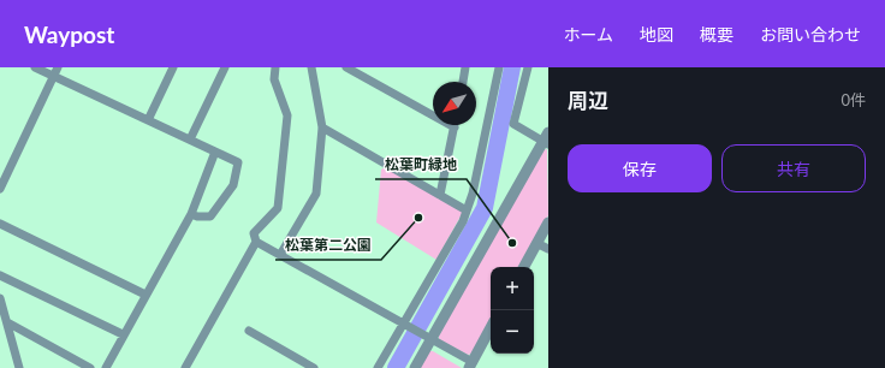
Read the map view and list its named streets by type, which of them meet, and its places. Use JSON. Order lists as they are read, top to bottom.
{
  "places": ["松葉第二公園", "松葉町緑地"],
  "north": "bottom left",
  "page": {
    "header": "Waypost",
    "nav": [
      "ホーム",
      "地図",
      "概要",
      "お問い合わせ"
    ],
    "heading": ["周辺", "0件"],
    "buttons": ["保存", "共有"],
    "map_buttons": ["+", "−"]
  }
}
